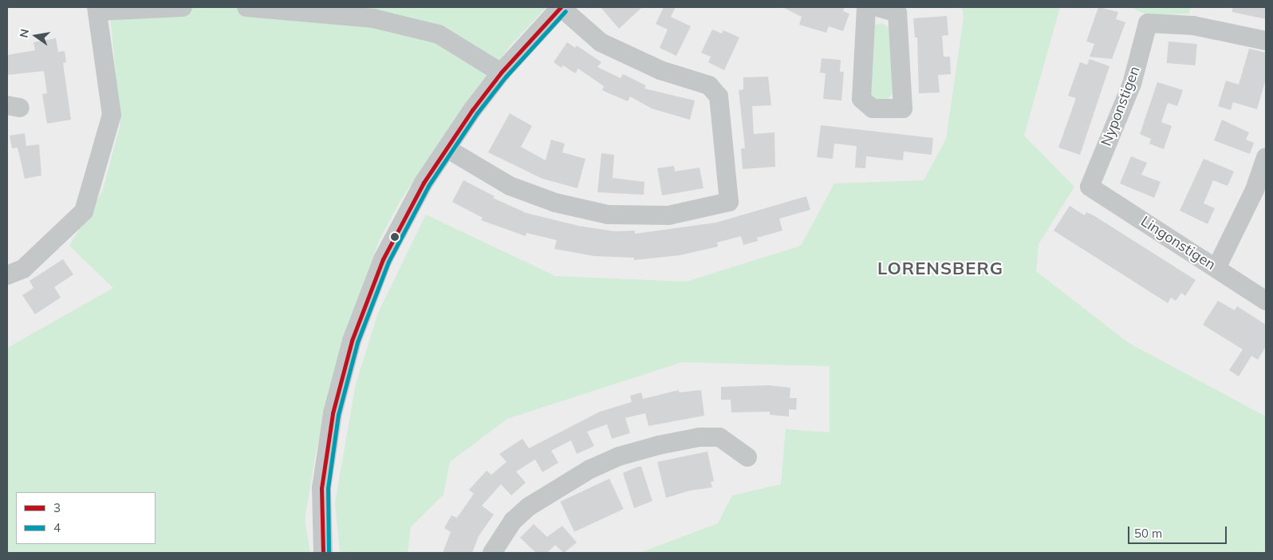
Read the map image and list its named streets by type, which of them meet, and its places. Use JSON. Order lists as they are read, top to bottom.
{
  "streets": {
    "street": ["Nyponstigen", "Lingonstigen"]
  },
  "crossings": [
    ["Nyponstigen", "Lingonstigen"]
  ],
  "districts": ["LORENSBERG"],
  "lines": ["transit line 3", "transit line 4"],
  "legend": ["3", "4"],
  "scale_bar": "50 m",
  "north": "left"
}
